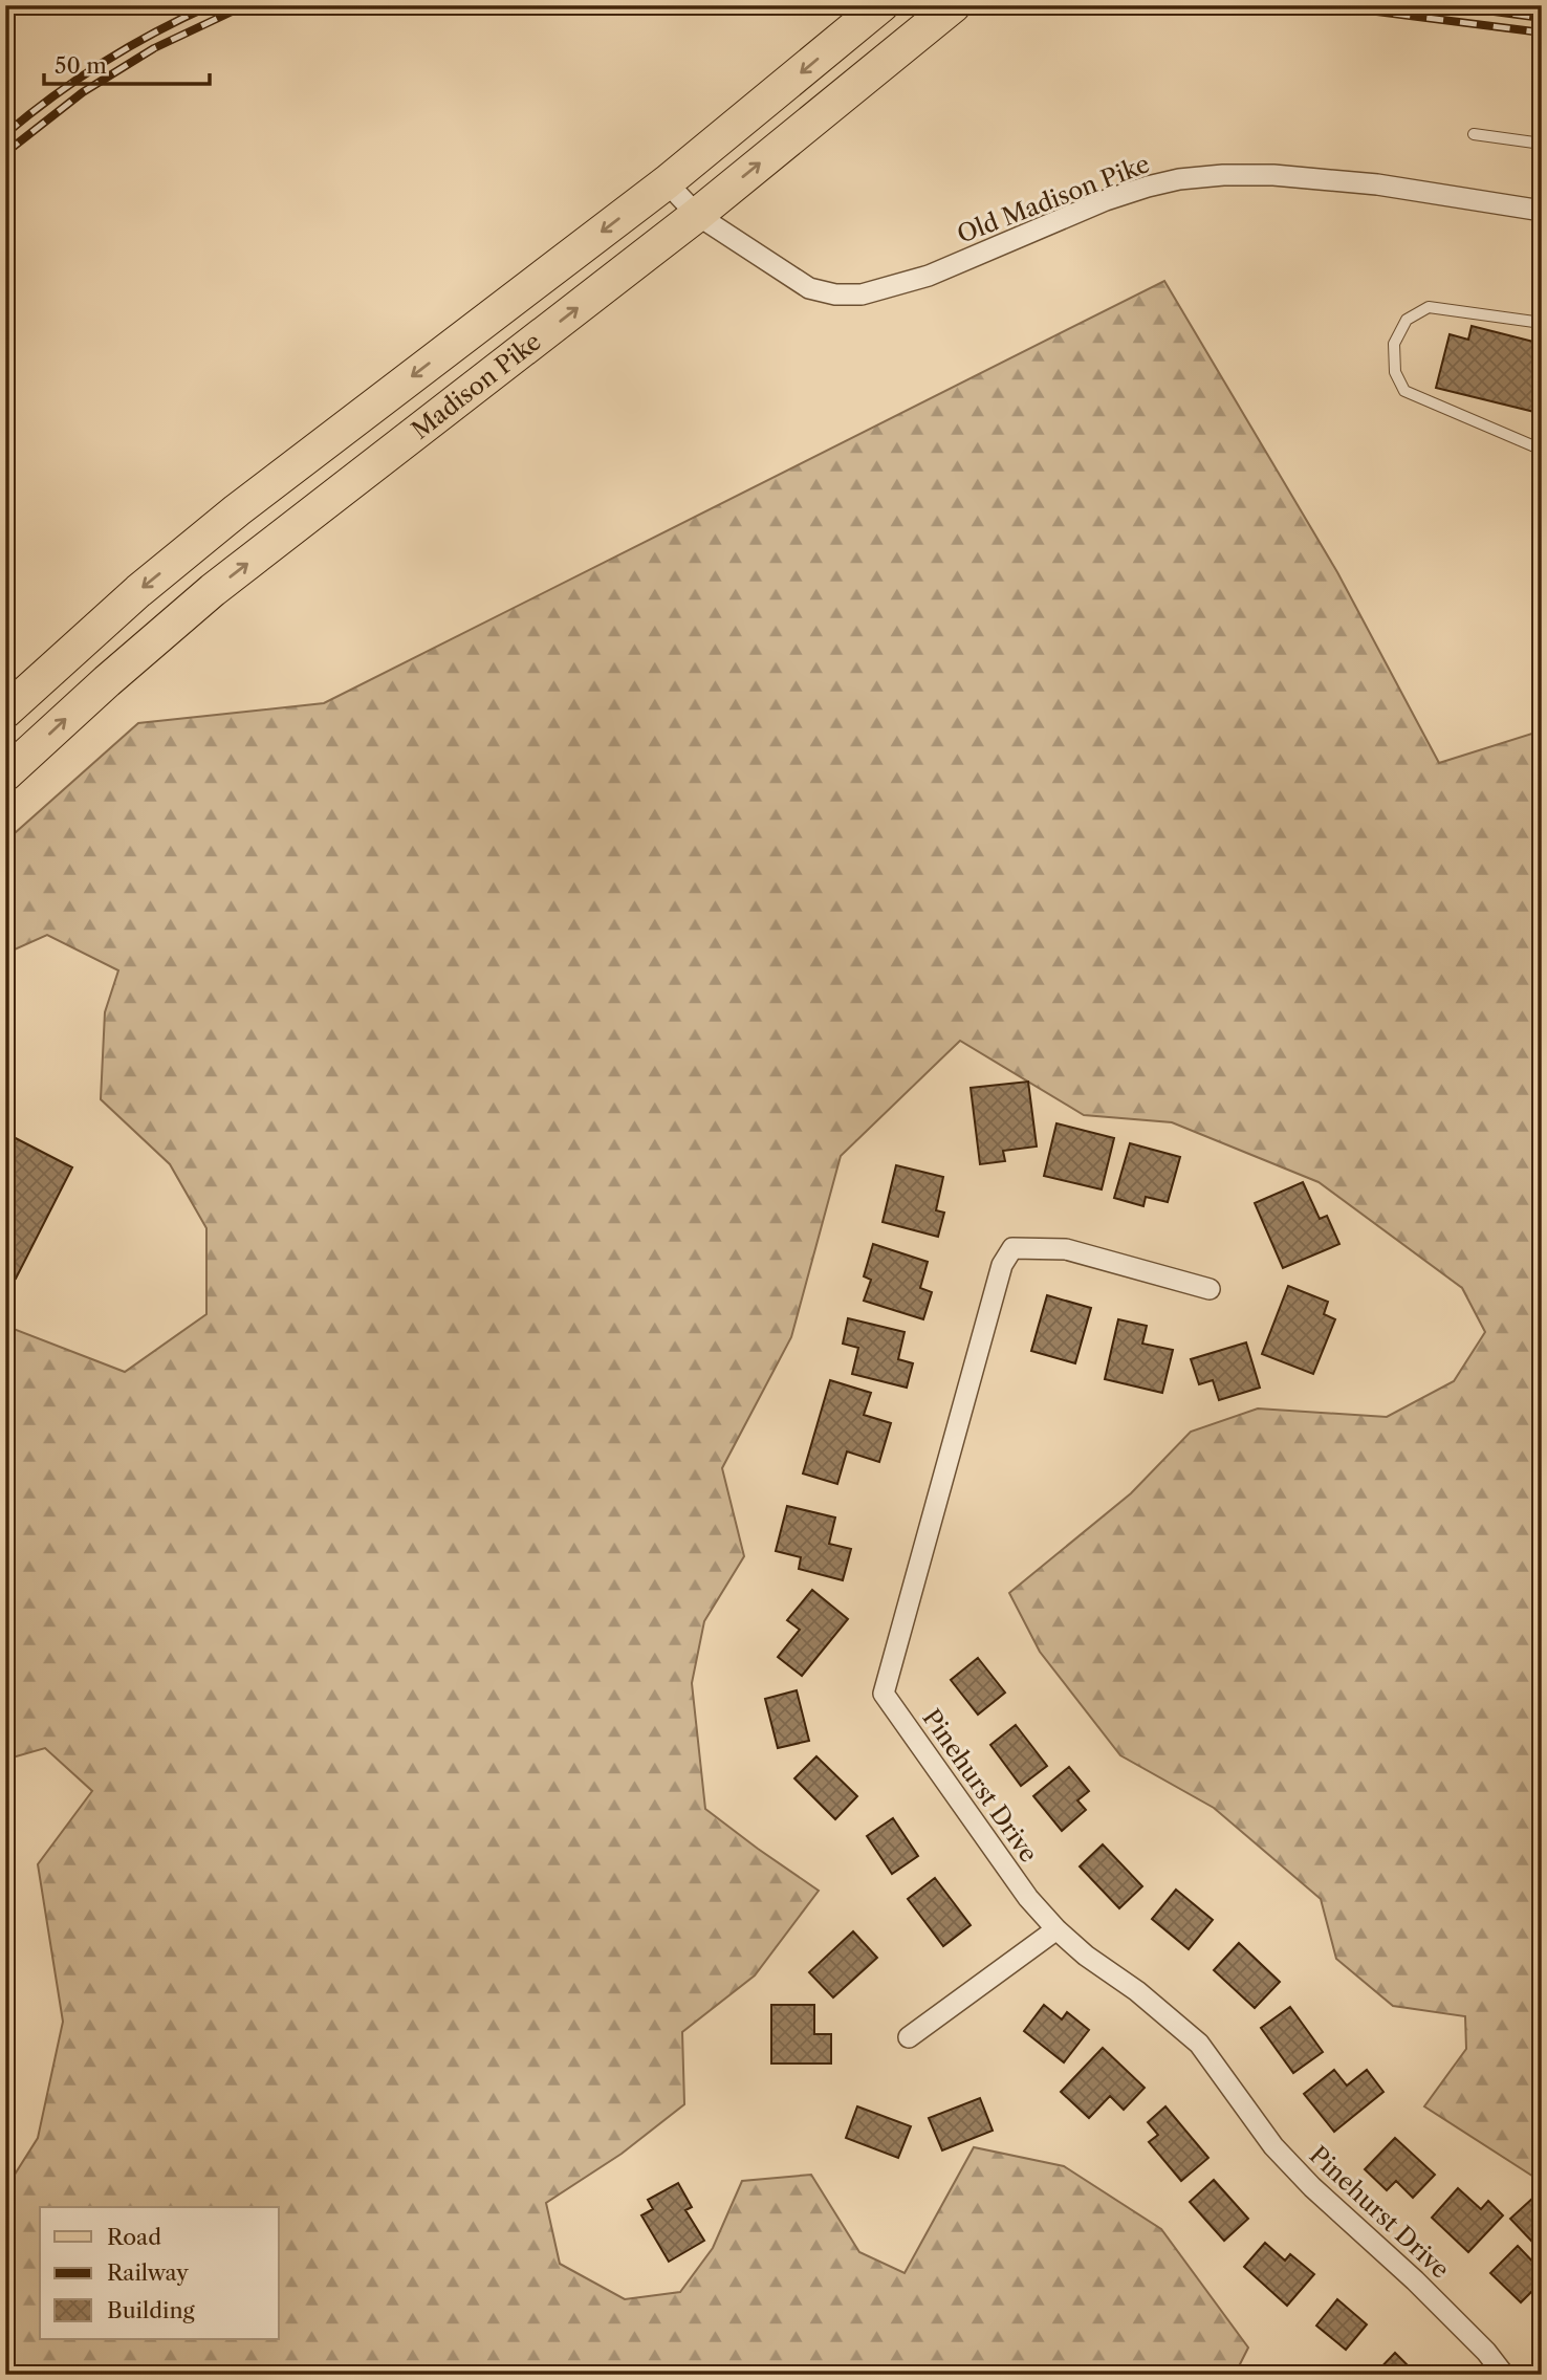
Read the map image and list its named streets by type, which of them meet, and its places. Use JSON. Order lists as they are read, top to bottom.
{
  "streets": {
    "main road": ["Madison Pike"],
    "street": ["Old Madison Pike", "Pinehurst Drive"]
  },
  "crossings": [
    ["Old Madison Pike", "Madison Pike"]
  ],
  "legend": ["Road", "Railway", "Building"],
  "scale_bar": "50 m"
}
